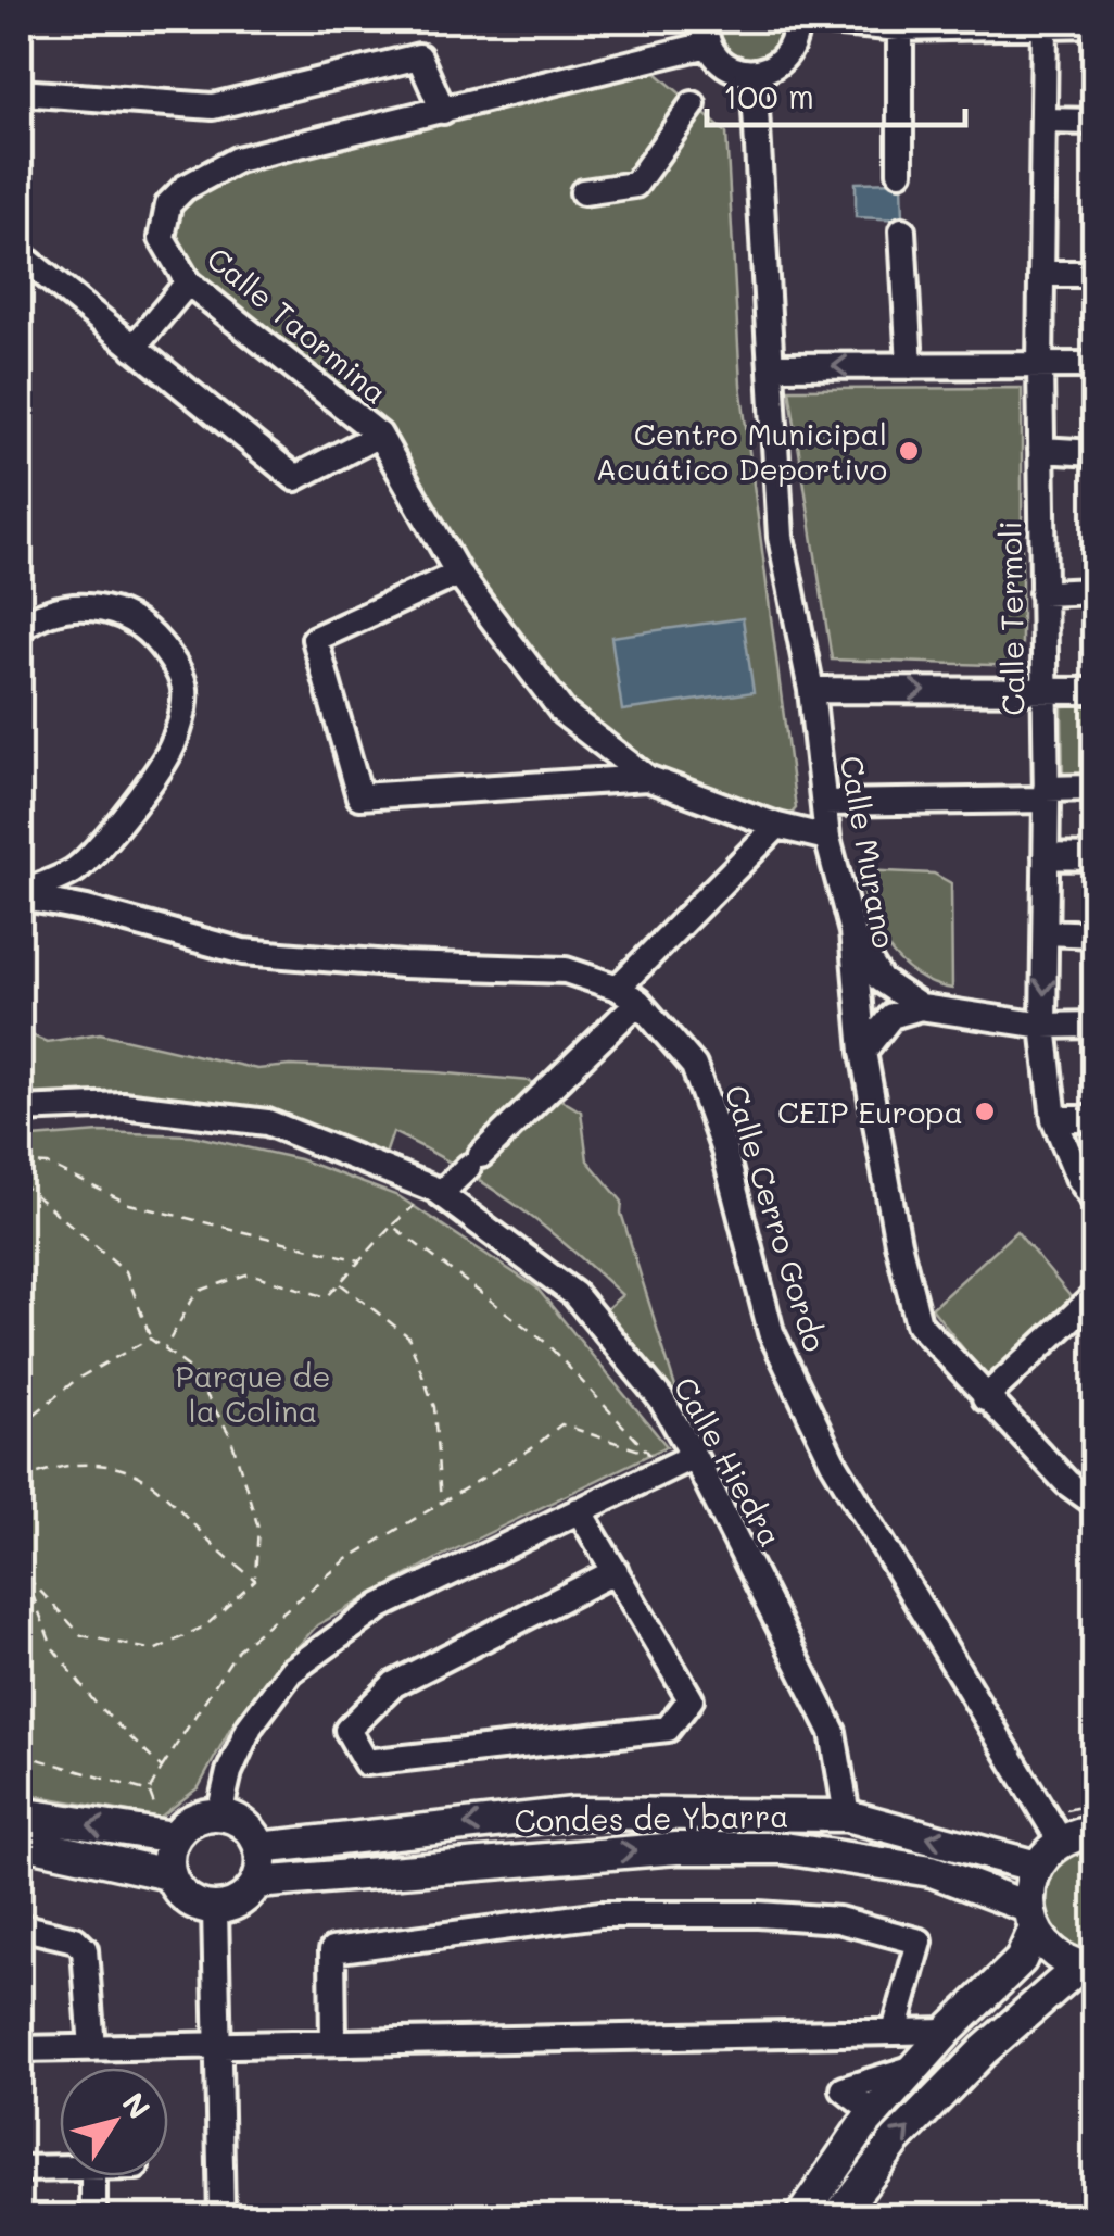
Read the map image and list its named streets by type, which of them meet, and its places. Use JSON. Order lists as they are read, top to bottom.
{
  "streets": {
    "main road": ["Condes de Ybarra"],
    "street": [
      "Calle Taormina",
      "Calle Termoli",
      "Calle Murano",
      "Calle Cerro Gordo",
      "Calle Hiedra"
    ]
  },
  "crossings": [
    ["Calle Taormina", "Calle Murano"],
    ["Calle Hiedra", "Condes de Ybarra"]
  ],
  "parks": ["Parque de la Colina"],
  "places": ["Centro Municipal Acuático Deportivo", "CEIP Europa"],
  "scale_bar": "100 m",
  "north": "top right"
}
